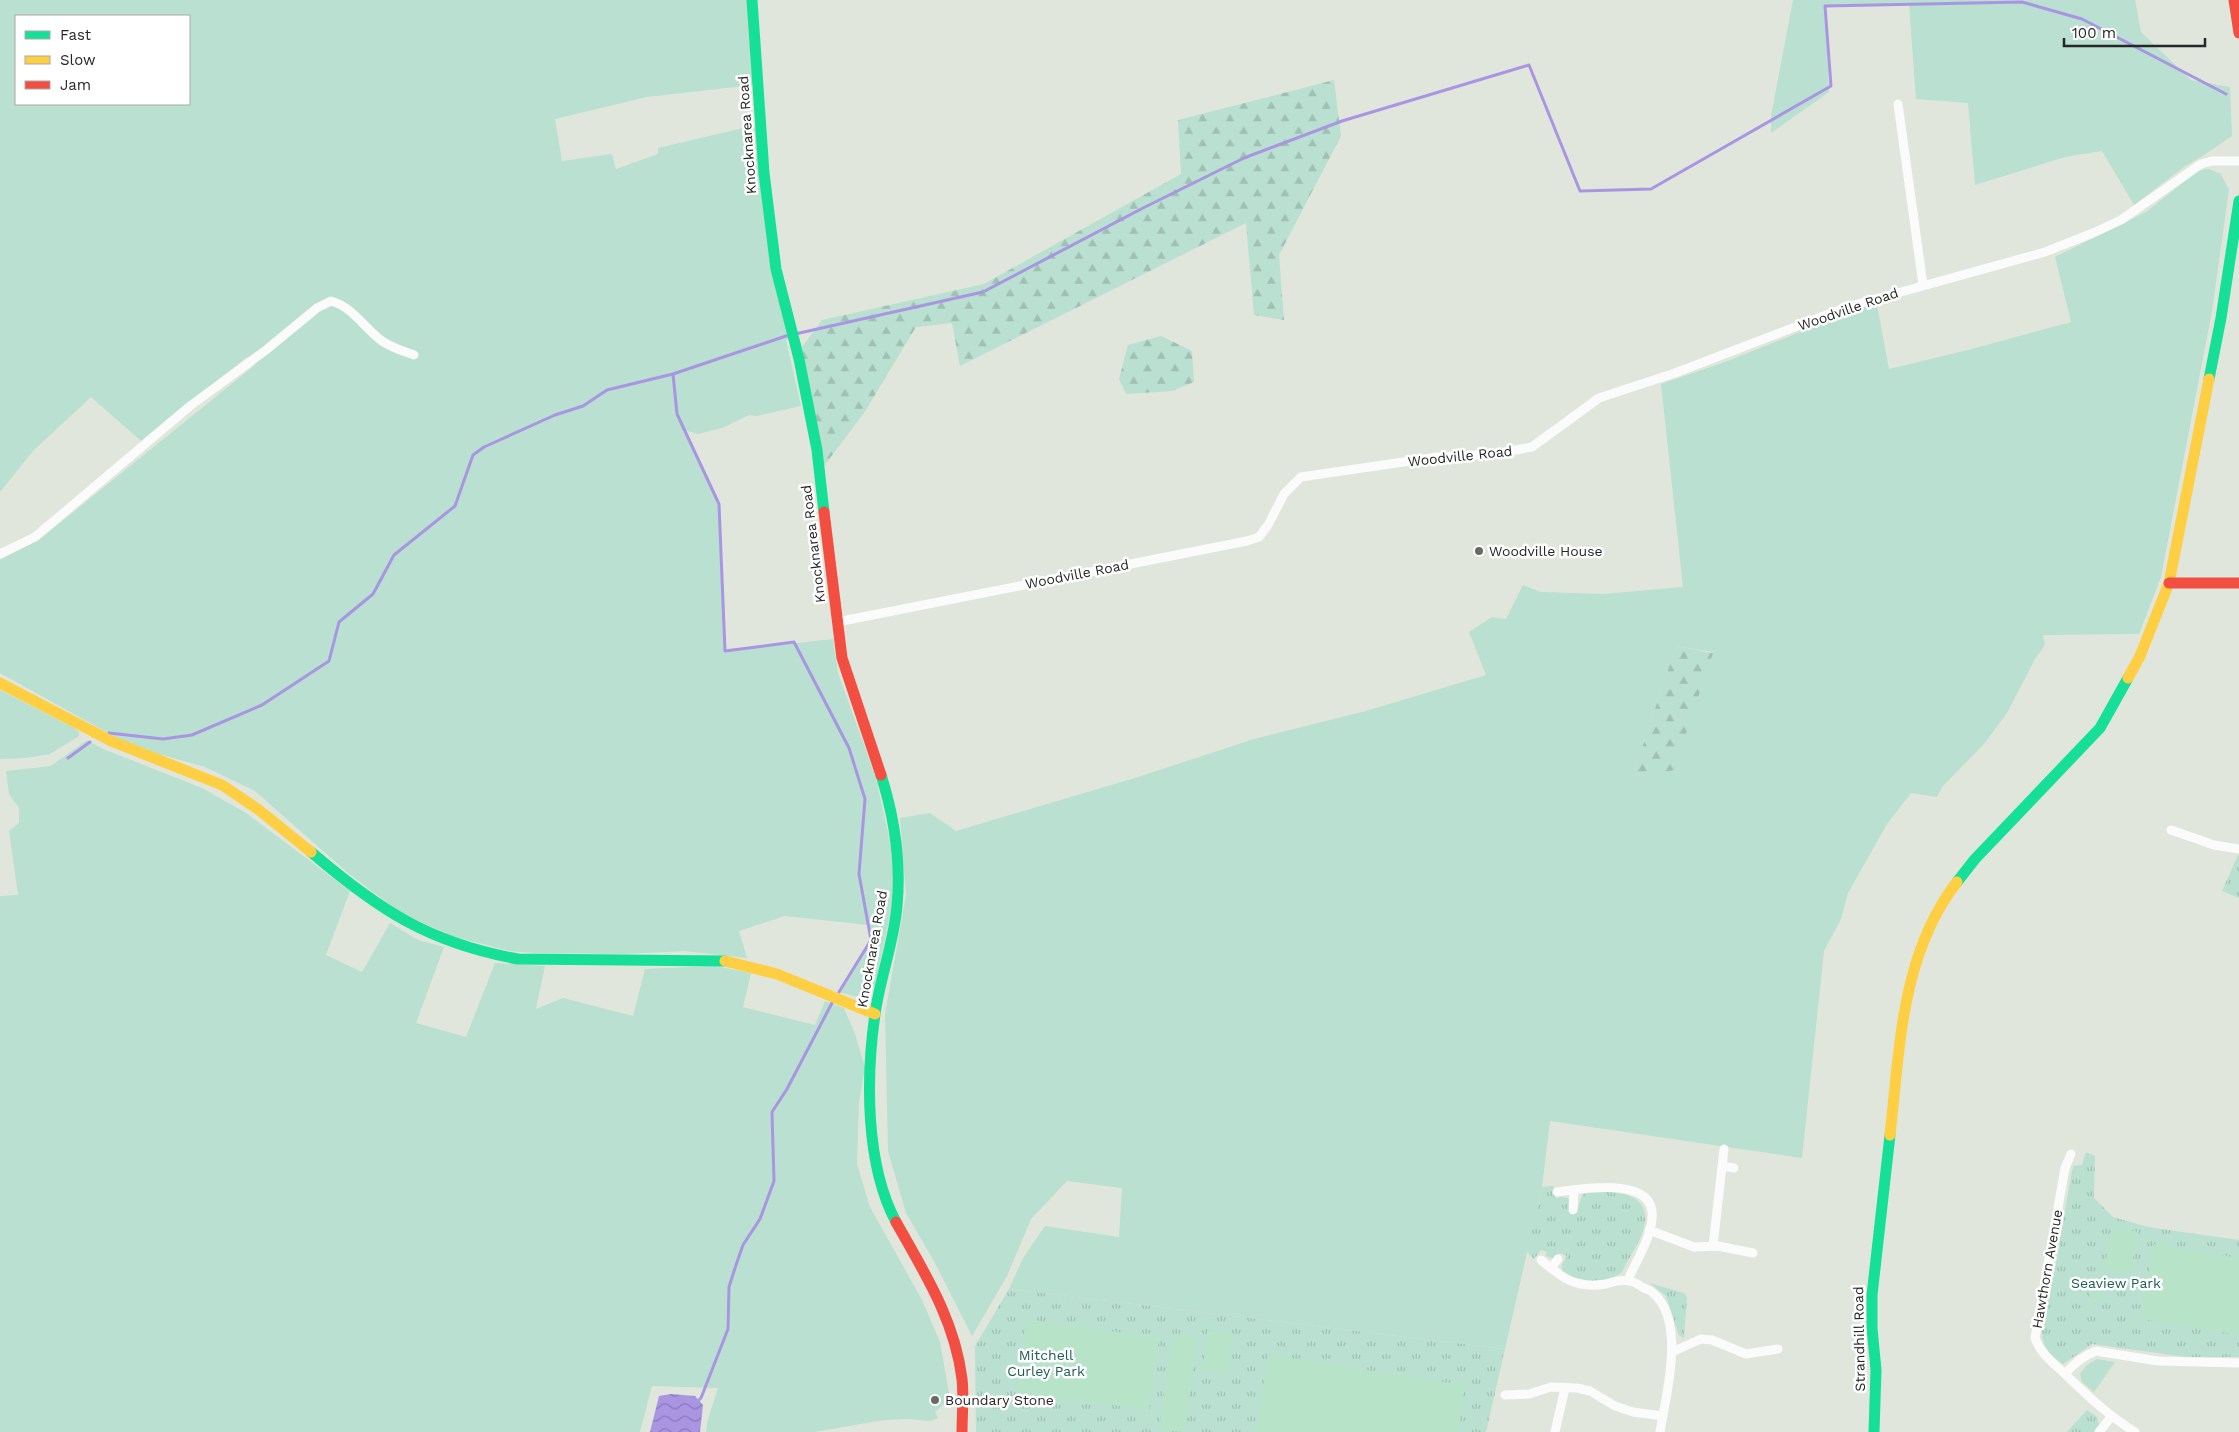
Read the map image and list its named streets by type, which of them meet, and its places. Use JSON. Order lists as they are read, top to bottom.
{
  "streets": {
    "street": [
      "Knocknarea Road",
      "Woodville Road",
      "Hawthorn Avenue",
      "Strandhill Road"
    ]
  },
  "crossings": [
    ["Knocknarea Road", "Woodville Road"]
  ],
  "parks": ["Seaview Park", "Mitchell Curley Park"],
  "places": ["Woodville House", "Boundary Stone"],
  "legend": ["Fast", "Slow", "Jam"],
  "scale_bar": "100 m"
}
